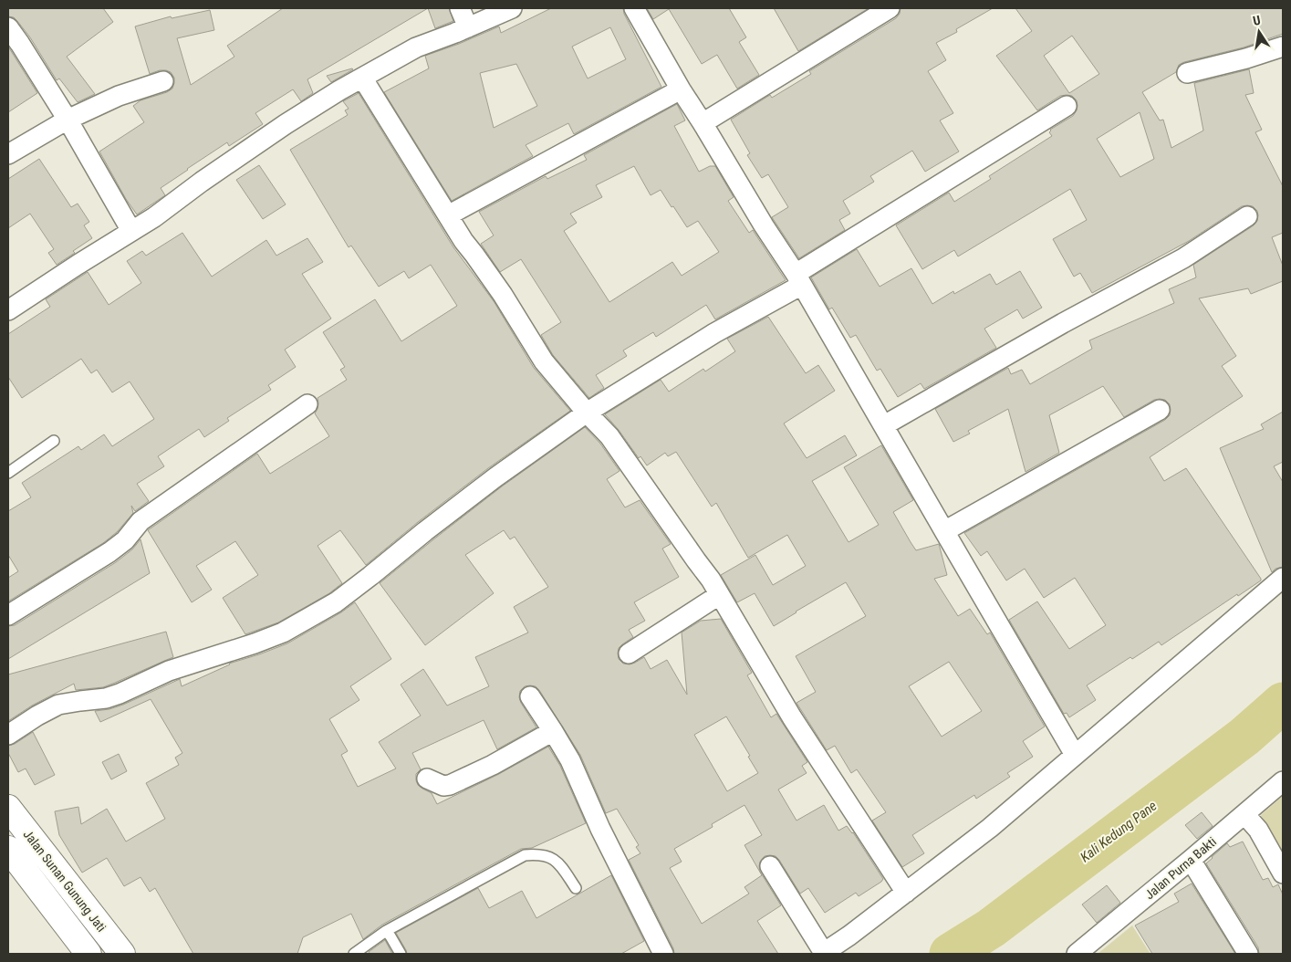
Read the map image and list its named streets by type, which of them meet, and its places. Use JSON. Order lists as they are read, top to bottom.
{
  "streets": {
    "highway": ["Jalan Sunan Gunung Jati"],
    "street": ["Jalan Purna Bakti"]
  },
  "water": ["Kali Kedung Pane"],
  "north": "top"
}
